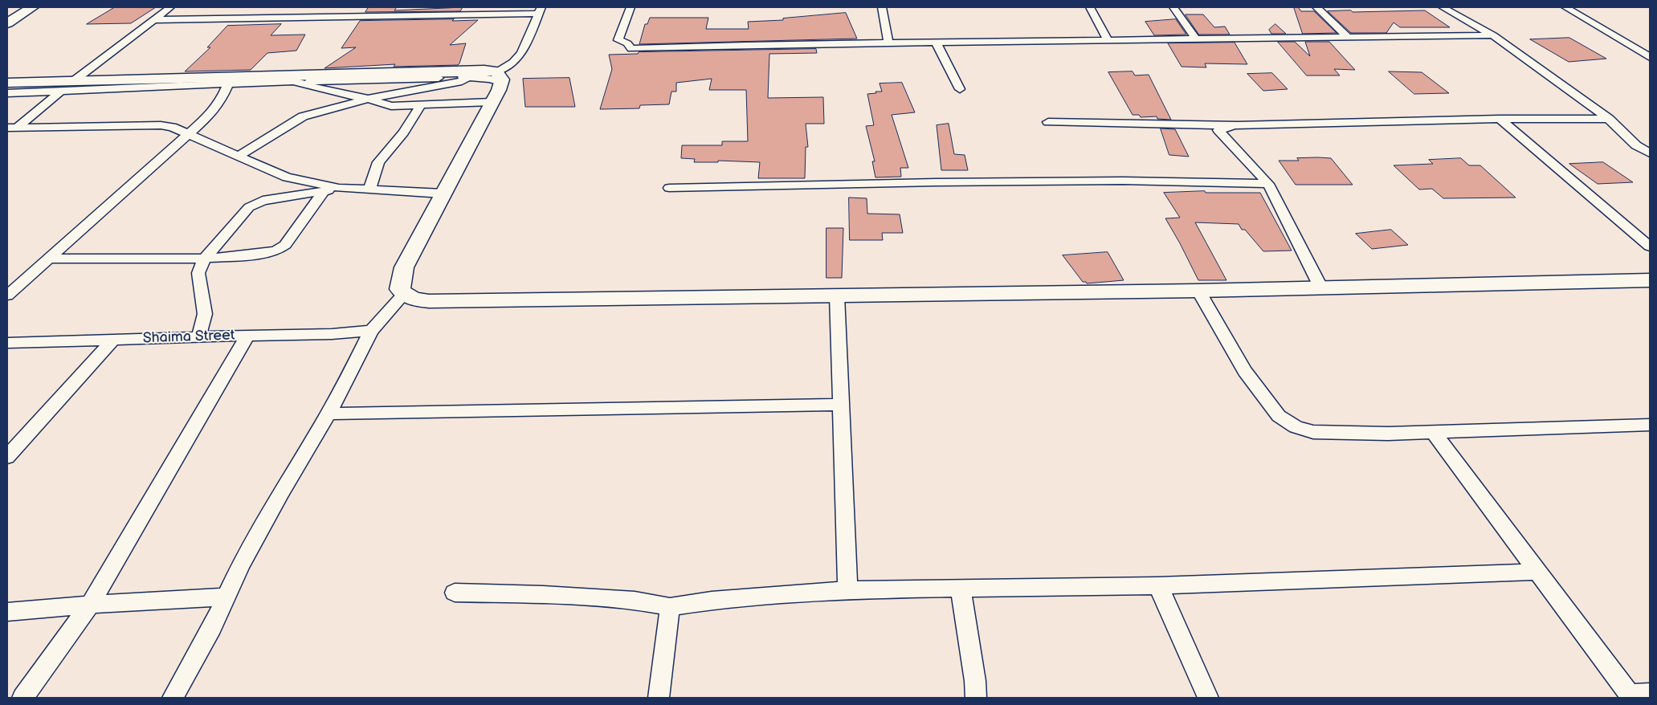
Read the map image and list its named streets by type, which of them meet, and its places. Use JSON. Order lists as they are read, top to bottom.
{
  "streets": {
    "street": ["Shaima Street"]
  }
}
